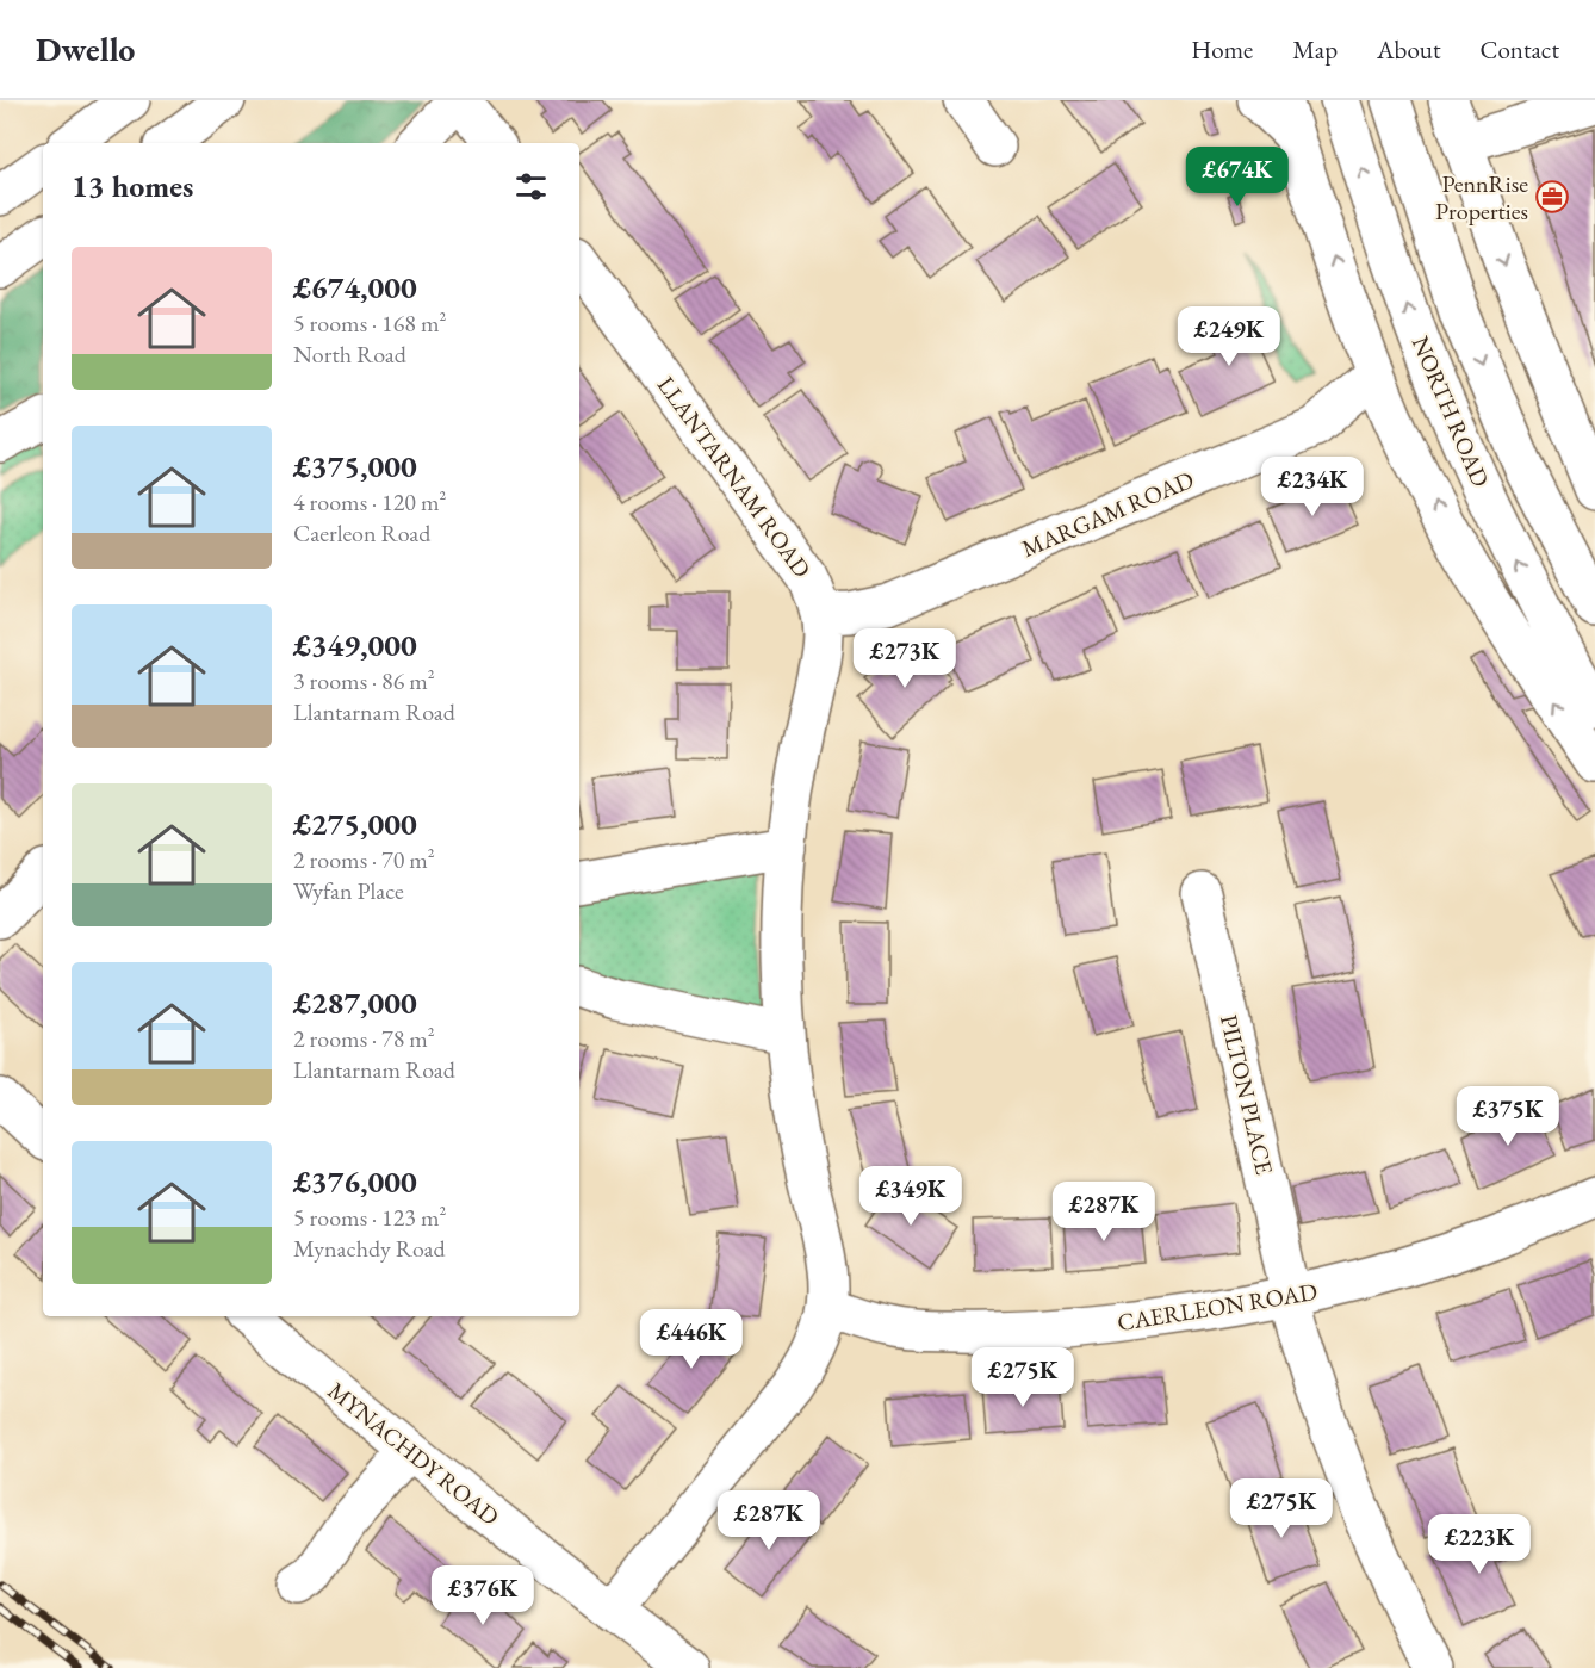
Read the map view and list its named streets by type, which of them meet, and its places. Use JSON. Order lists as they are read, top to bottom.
{
  "streets": {
    "main road": [
      "NORTH ROAD",
      "LLANTARNAM ROAD",
      "MARGAM ROAD",
      "PILTON PLACE",
      "CAERLEON ROAD",
      "MYNACHDY ROAD"
    ]
  },
  "crossings": [
    ["LLANTARNAM ROAD", "MARGAM ROAD"],
    ["LLANTARNAM ROAD", "CAERLEON ROAD"],
    ["LLANTARNAM ROAD", "MYNACHDY ROAD"],
    ["PILTON PLACE", "CAERLEON ROAD"]
  ],
  "places": {
    "office": ["PennRise Properties"]
  },
  "page": {
    "header": "Dwello",
    "nav": [
      "Home",
      "Map",
      "About",
      "Contact"
    ],
    "heading": "13 homes",
    "price": [
      "£674K",
      "£249K",
      "£234K",
      "£273K",
      "£375K",
      "£349K",
      "£287K",
      "£446K",
      "£275K",
      "£275K",
      "£287K",
      "£223K",
      "£376K"
    ],
    "list": [
      {
        "name": "£674,000",
        "note": "5 rooms · 168 m² · North Road"
      },
      {
        "name": "£375,000",
        "note": "4 rooms · 120 m² · Caerleon Road"
      },
      {
        "name": "£349,000",
        "note": "3 rooms · 86 m² · Llantarnam Road"
      },
      {
        "name": "£275,000",
        "note": "2 rooms · 70 m² · Wyfan Place"
      },
      {
        "name": "£287,000",
        "note": "2 rooms · 78 m² · Llantarnam Road"
      },
      {
        "name": "£376,000",
        "note": "5 rooms · 123 m² · Mynachdy Road"
      }
    ]
  }
}
